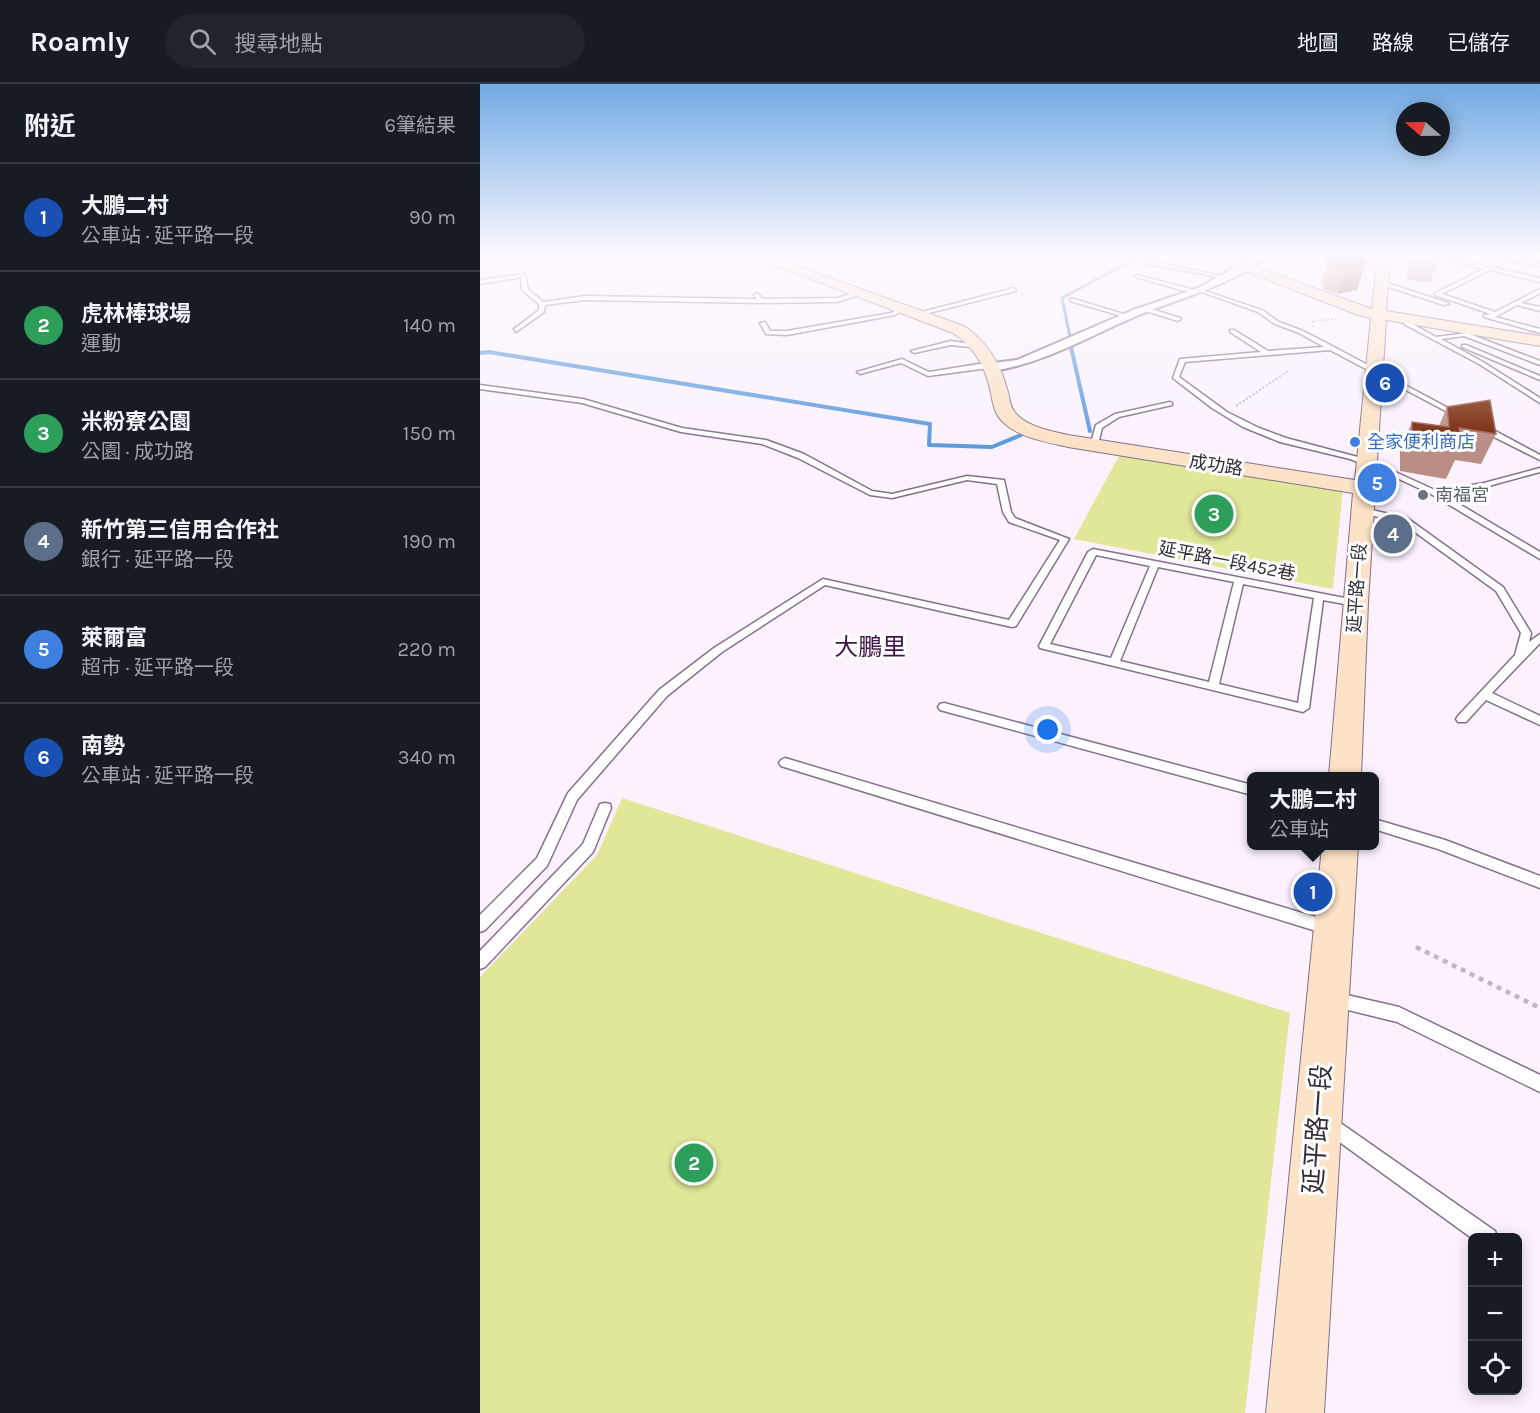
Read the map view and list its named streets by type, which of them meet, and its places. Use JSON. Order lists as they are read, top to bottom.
{
  "streets": {
    "street": ["成功路", "延平路一段"],
    "lane": ["延平路一段452巷"]
  },
  "crossings": [
    ["成功路", "延平路一段"],
    ["延平路一段452巷", "延平路一段"]
  ],
  "districts": ["大鵬里"],
  "places": ["全家便利商店", "南福宮"],
  "north": "left",
  "page": {
    "header": "Roamly",
    "search": "搜尋地點",
    "nav": ["地圖", "路線", "已儲存"],
    "heading": ["附近", "6筆結果"],
    "list": [
      {
        "mark": "1",
        "name": "大鵬二村",
        "note": "公車站 · 延平路一段",
        "value": "90 m"
      },
      {
        "mark": "2",
        "name": "虎林棒球場",
        "note": "運動",
        "value": "140 m"
      },
      {
        "mark": "3",
        "name": "米粉寮公園",
        "note": "公園 · 成功路",
        "value": "150 m"
      },
      {
        "mark": "4",
        "name": "新竹第三信用合作社",
        "note": "銀行 · 延平路一段",
        "value": "190 m"
      },
      {
        "mark": "5",
        "name": "萊爾富",
        "note": "超市 · 延平路一段",
        "value": "220 m"
      },
      {
        "mark": "6",
        "name": "南勢",
        "note": "公車站 · 延平路一段",
        "value": "340 m"
      }
    ],
    "pins": [
      "6",
      "5",
      "3",
      "4",
      "1",
      "2"
    ],
    "popup": ["大鵬二村", "公車站"],
    "map_buttons": ["+", "−"]
  }
}
